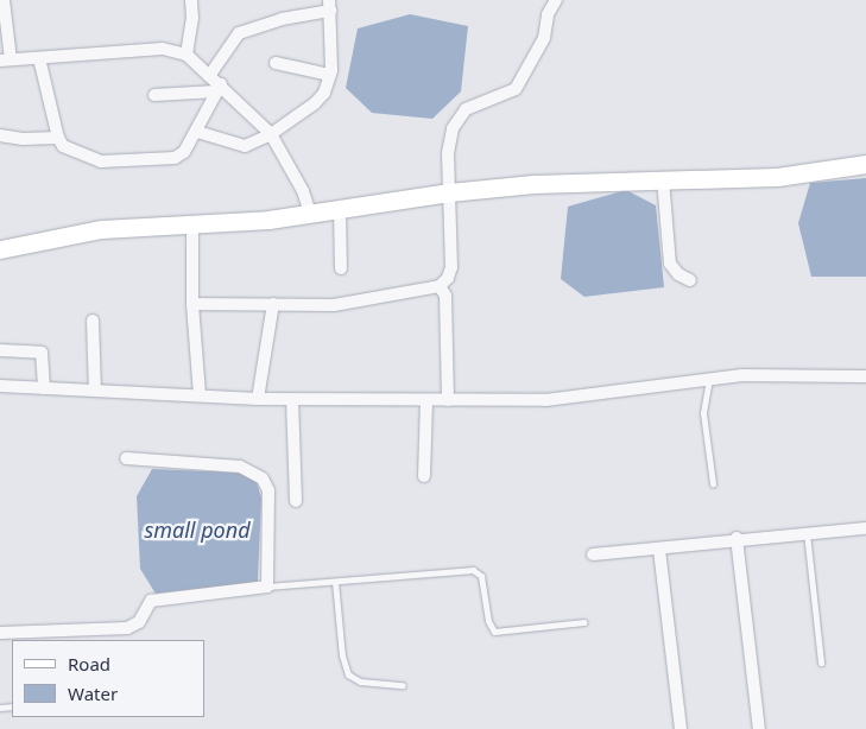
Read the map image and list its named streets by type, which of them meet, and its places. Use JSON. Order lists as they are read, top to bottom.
{
  "water": ["small pond"],
  "legend": ["Road", "Water"]
}
